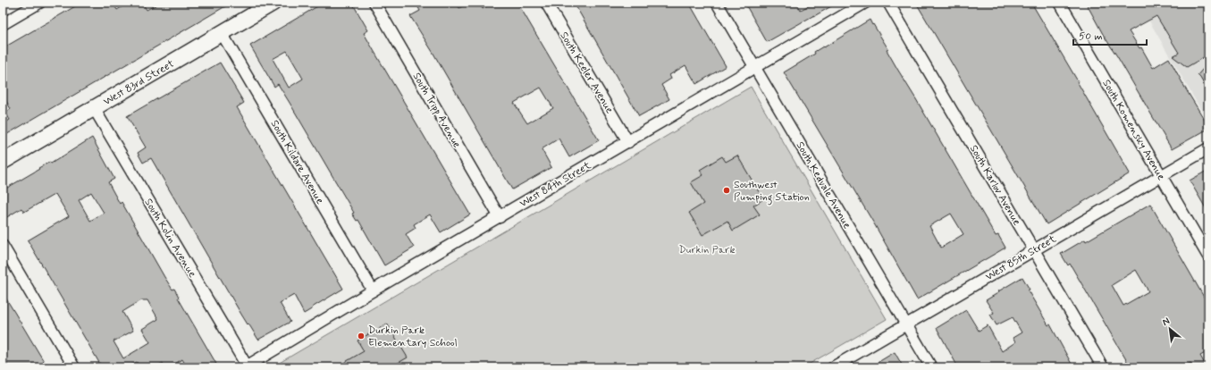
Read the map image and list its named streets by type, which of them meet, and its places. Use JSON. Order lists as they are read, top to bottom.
{
  "streets": {
    "street": [
      "South Keeler Avenue",
      "West 83rd Street",
      "South Tripp Avenue",
      "South Komensky Avenue",
      "South Kildare Avenue",
      "West 84th Street",
      "South Kedvale Avenue",
      "South Karlov Avenue",
      "South Kolin Avenue",
      "West 85th Street"
    ]
  },
  "crossings": [
    ["South Keeler Avenue", "West 84th Street"],
    ["West 83rd Street", "South Kildare Avenue"],
    ["West 83rd Street", "South Kolin Avenue"],
    ["South Tripp Avenue", "West 84th Street"],
    ["South Komensky Avenue", "West 85th Street"],
    ["South Kildare Avenue", "West 84th Street"],
    ["West 84th Street", "South Kedvale Avenue"],
    ["West 84th Street", "South Kolin Avenue"],
    ["South Kedvale Avenue", "West 85th Street"],
    ["South Karlov Avenue", "West 85th Street"]
  ],
  "parks": ["Durkin Park"],
  "places": ["Southwest Pumping Station", "Durkin Park Elementary School"],
  "scale_bar": "50 m",
  "north": "top left"
}
